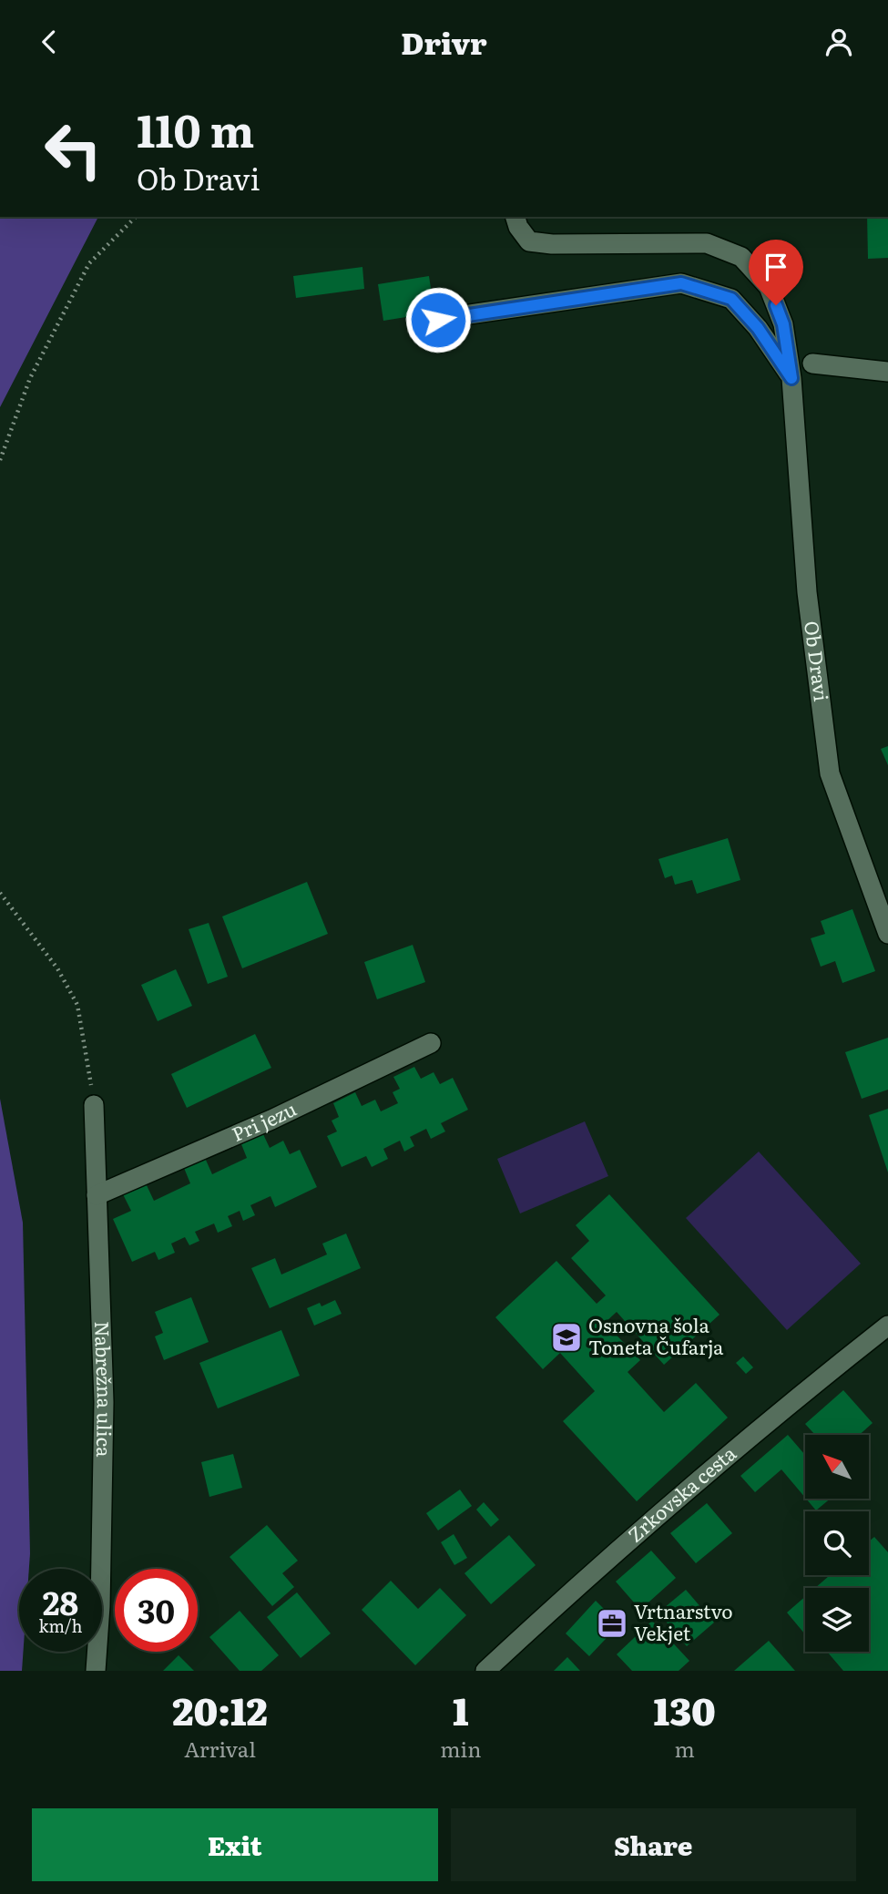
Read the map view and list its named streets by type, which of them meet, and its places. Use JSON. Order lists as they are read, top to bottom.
{
  "streets": {
    "street": [
      "Ob Dravi",
      "Pri jezu",
      "Nabrežna ulica",
      "Zrkovska cesta"
    ]
  },
  "crossings": [
    ["Pri jezu", "Nabrežna ulica"]
  ],
  "places": {
    "school or university": ["Osnovna šola Toneta Čufarja"],
    "office": ["Vrtnarstvo Vekjet"]
  },
  "north": "top left",
  "page": {
    "header": "Drivr",
    "turn": ["110 m", "Ob Dravi"],
    "speed": "28 km/h",
    "limit": "30",
    "eta": [
      "20:12",
      "Arrival",
      "1",
      "min",
      "130",
      "m"
    ],
    "buttons": ["Exit", "Share"]
  }
}
